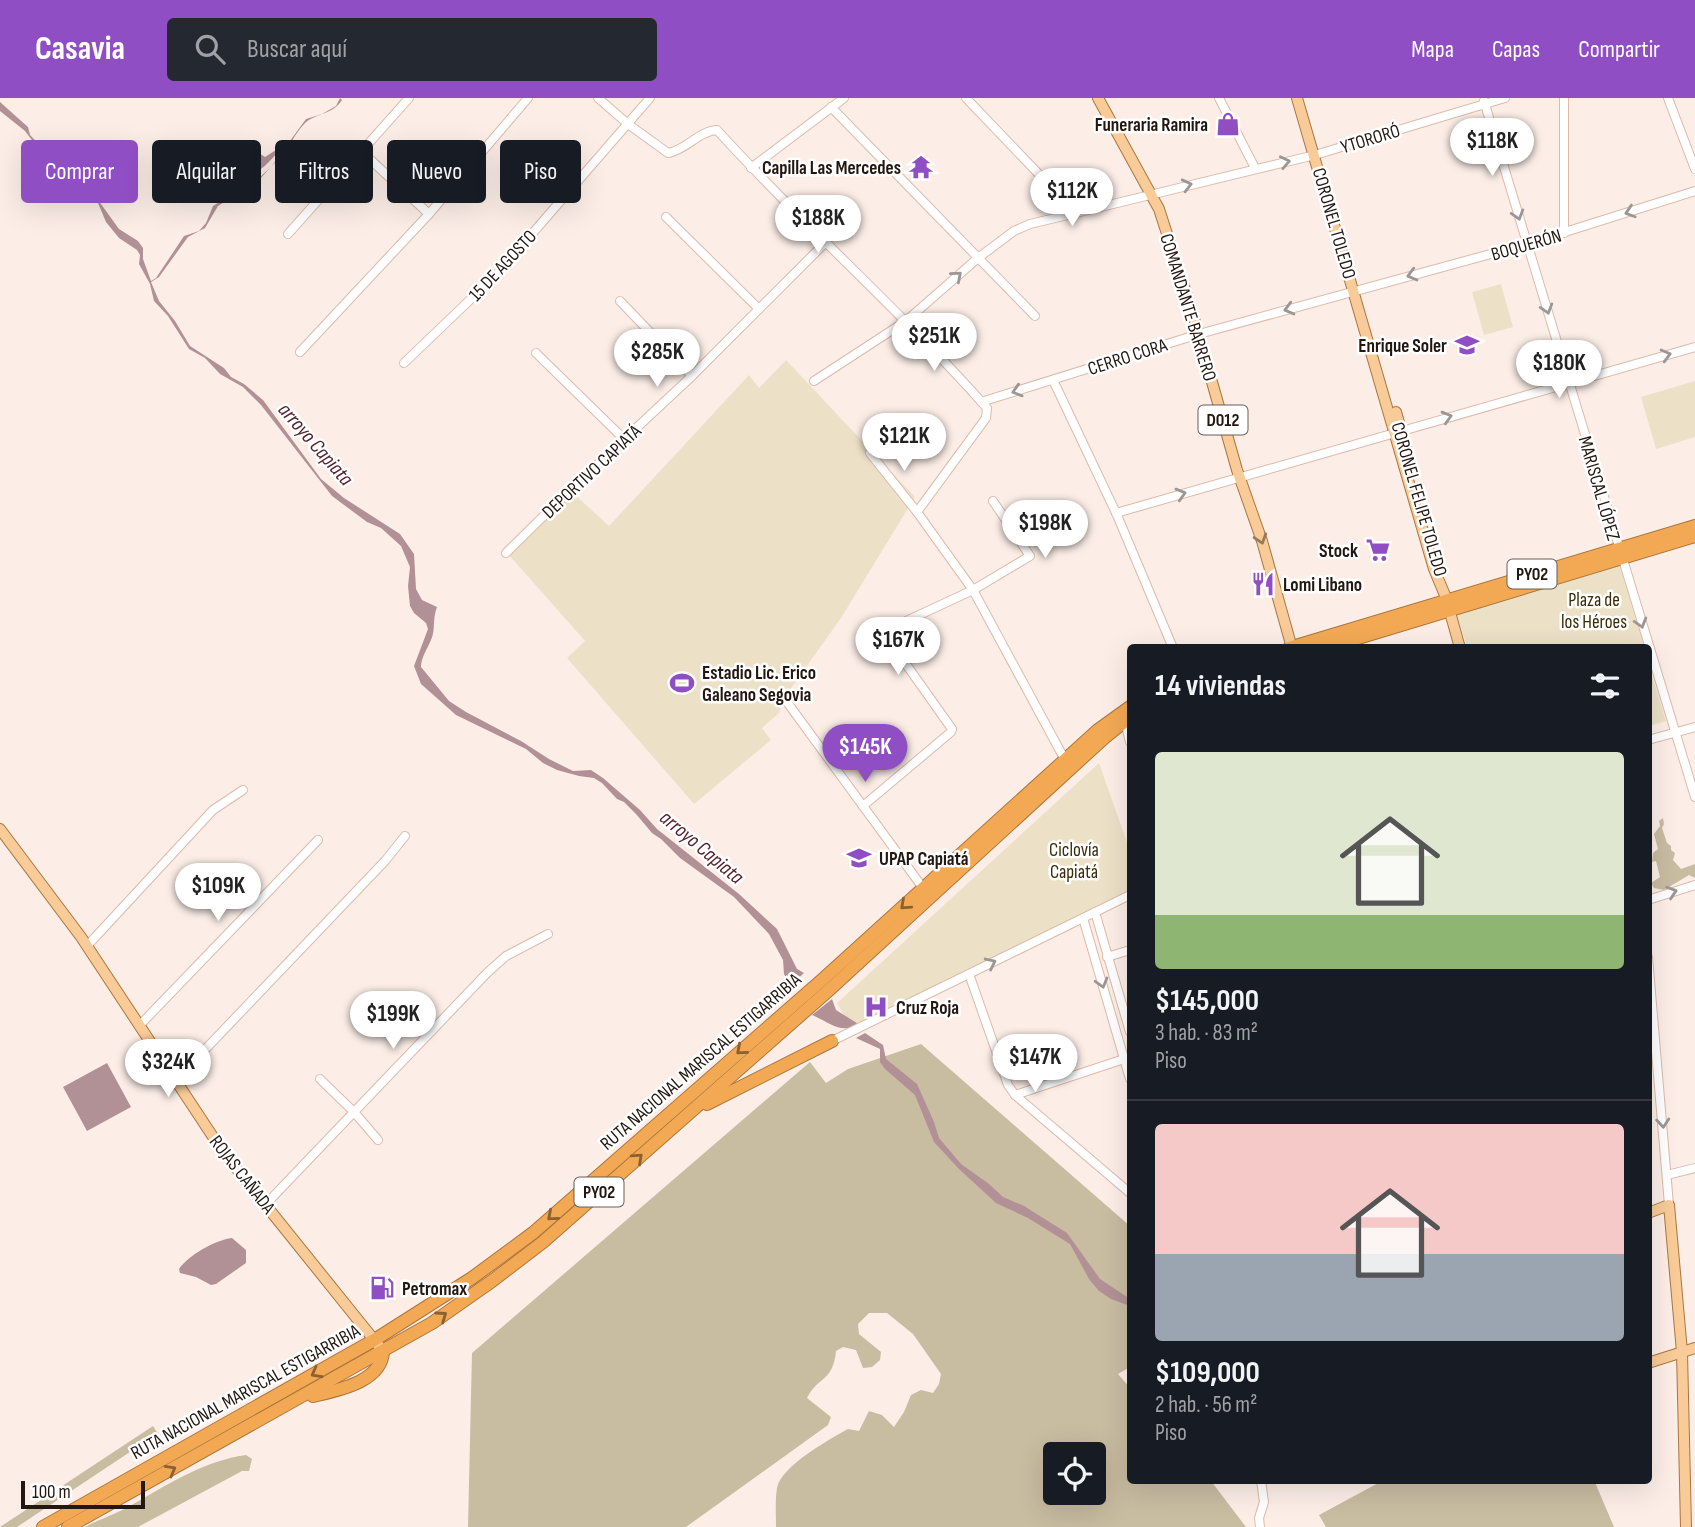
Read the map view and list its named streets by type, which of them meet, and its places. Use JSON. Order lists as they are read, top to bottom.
{
  "streets": {
    "highway": ["PY02", "RUTA NACIONAL MARISCAL ESTIGARRIBIA"],
    "main road": [
      "CORONEL TOLEDO",
      "COMANDANTE BARRERO",
      "D012",
      "CORONEL FELIPE TOLEDO",
      "ROJAS CAÑADA"
    ],
    "street": [
      "YTORORÓ",
      "BOQUERÓN",
      "15 DE AGOSTO",
      "CERRO CORA",
      "DEPORTIVO CAPIATÁ",
      "MARISCAL LÓPEZ"
    ]
  },
  "crossings": [
    ["YTORORÓ", "CORONEL TOLEDO"],
    ["YTORORÓ", "COMANDANTE BARRERO"],
    ["YTORORÓ", "MARISCAL LÓPEZ"],
    ["CORONEL TOLEDO", "BOQUERÓN"],
    ["CORONEL TOLEDO", "CERRO CORA"],
    ["CORONEL TOLEDO", "CORONEL FELIPE TOLEDO"],
    ["BOQUERÓN", "CERRO CORA"],
    ["BOQUERÓN", "MARISCAL LÓPEZ"],
    ["BOQUERÓN", "CORONEL FELIPE TOLEDO"],
    ["COMANDANTE BARRERO", "CERRO CORA"],
    ["CERRO CORA", "CORONEL FELIPE TOLEDO"],
    ["MARISCAL LÓPEZ", "PY02"],
    ["CORONEL FELIPE TOLEDO", "PY02"],
    ["RUTA NACIONAL MARISCAL ESTIGARRIBIA", "ROJAS CAÑADA"]
  ],
  "one_way": ["BOQUERÓN", "CERRO CORA", "MARISCAL LÓPEZ"],
  "water": ["arroyo Capiata"],
  "parks": ["Plaza de los Héroes", "Ciclovía Capiatá"],
  "places": {
    "shop": ["Funeraria Ramira"],
    "temple": ["Capilla Las Mercedes"],
    "school or university": ["Enrique Soler", "UPAP Capiatá"],
    "supermarket": ["Stock"],
    "restaurant": ["Lomi Libano"],
    "sports": ["Estadio Lic. Erico Galeano Segovia"],
    "hospital": ["Cruz Roja"],
    "fuel station": ["Petromax"]
  },
  "scale_bar": "100 m",
  "page": {
    "header": "Casavia",
    "search": "Buscar aquí",
    "nav": ["Mapa", "Capas", "Compartir"],
    "price": [
      "$118K",
      "$112K",
      "$188K",
      "$251K",
      "$285K",
      "$180K",
      "$121K",
      "$198K",
      "$167K",
      "$145K",
      "$109K",
      "$199K",
      "$147K",
      "$324K"
    ],
    "chip": [
      "Comprar",
      "Alquilar",
      "Filtros",
      "Nuevo",
      "Piso"
    ],
    "heading": "14 viviendas",
    "list": [
      {
        "name": "$145,000",
        "note": "3 hab. · 83 m² · Piso"
      },
      {
        "name": "$109,000",
        "note": "2 hab. · 56 m² · Piso"
      }
    ],
    "scale": "100 m"
  }
}
